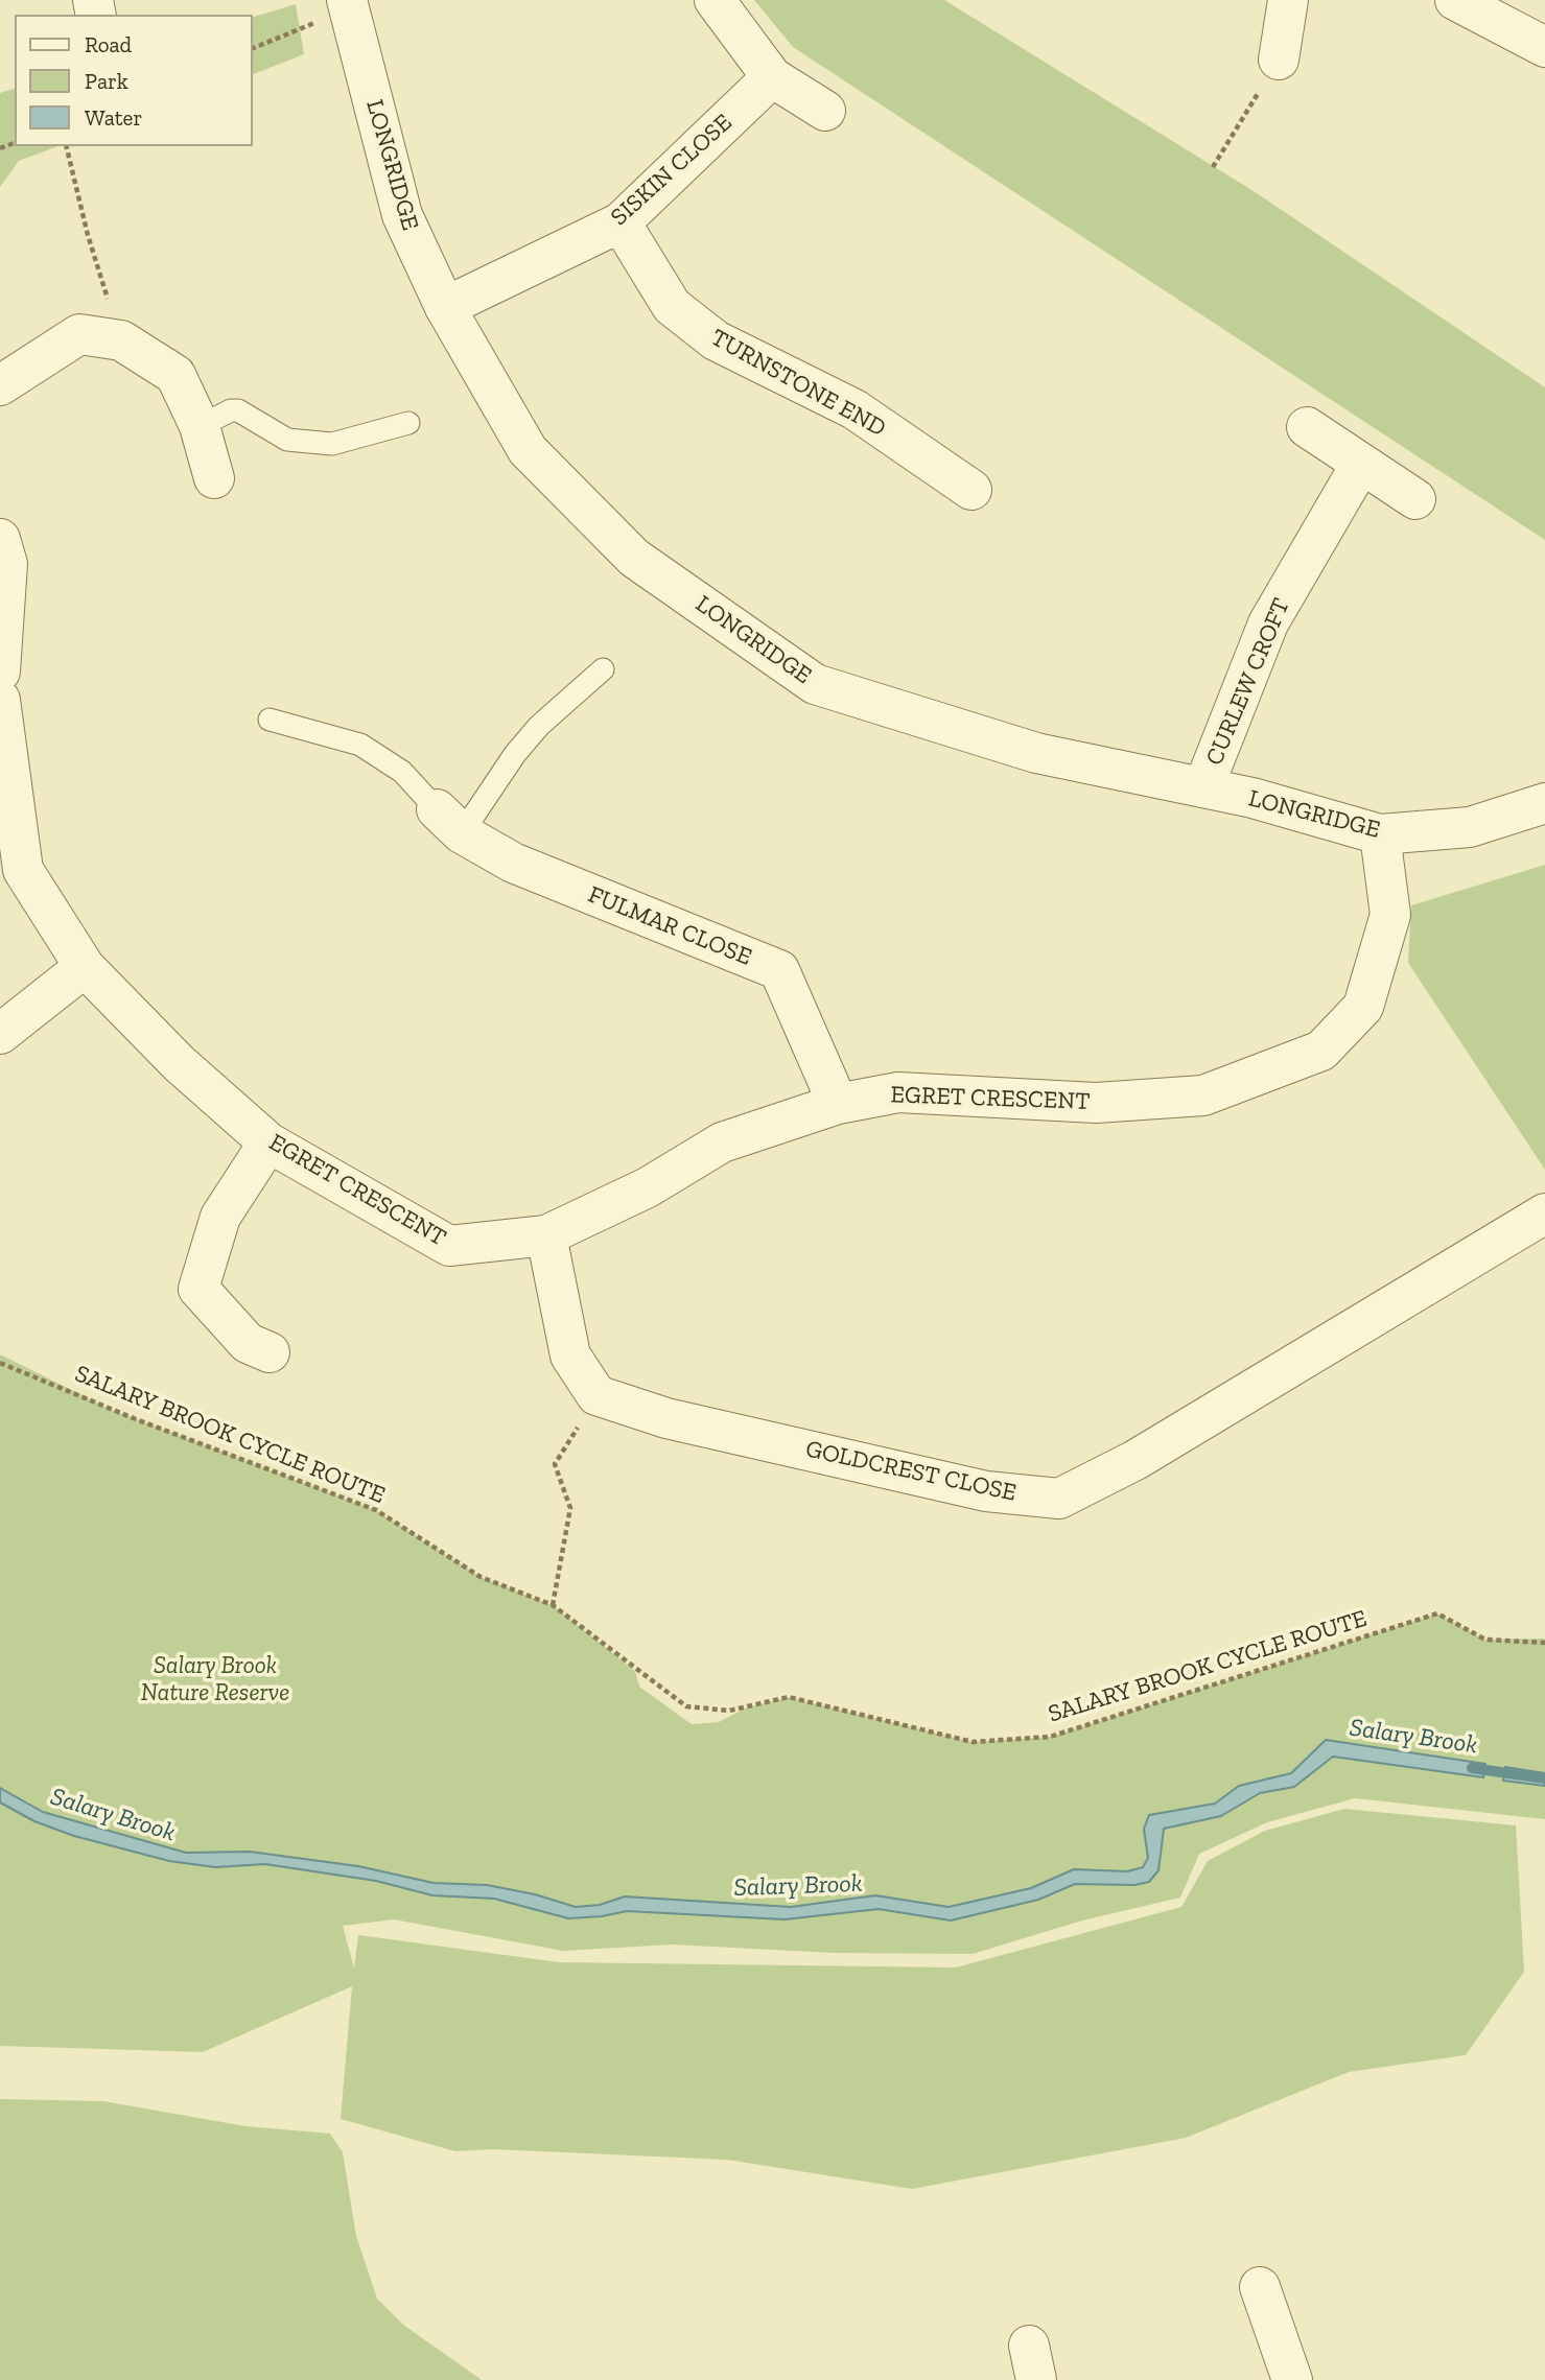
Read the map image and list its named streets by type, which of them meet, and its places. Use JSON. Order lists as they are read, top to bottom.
{
  "streets": {
    "street": [
      "LONGRIDGE",
      "SISKIN CLOSE",
      "TURNSTONE END",
      "CURLEW CROFT",
      "FULMAR CLOSE",
      "EGRET CRESCENT",
      "GOLDCREST CLOSE"
    ],
    "path": ["SALARY BROOK CYCLE ROUTE"]
  },
  "crossings": [
    ["LONGRIDGE", "SISKIN CLOSE"],
    ["LONGRIDGE", "CURLEW CROFT"],
    ["LONGRIDGE", "EGRET CRESCENT"],
    ["SISKIN CLOSE", "TURNSTONE END"],
    ["FULMAR CLOSE", "EGRET CRESCENT"]
  ],
  "water": ["Salary Brook"],
  "parks": ["Salary Brook Nature Reserve"],
  "legend": ["Road", "Park", "Water"]
}
